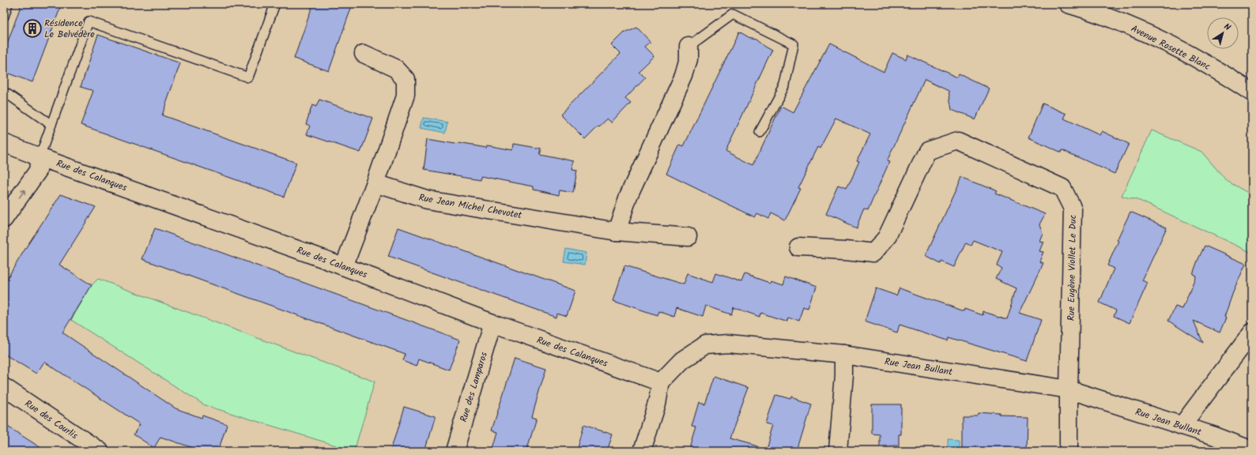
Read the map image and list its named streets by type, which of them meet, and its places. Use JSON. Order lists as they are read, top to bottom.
{
  "streets": {
    "street": [
      "Avenue Rosette Blanc",
      "Rue des Calanques",
      "Rue Jean Michel Chevotet",
      "Rue Eugène Viollet Le Duc",
      "Rue Jean Bullant",
      "Rue des Lamparos",
      "Rue des Courlis"
    ]
  },
  "crossings": [
    ["Rue des Calanques", "Rue Jean Bullant"],
    ["Rue des Calanques", "Rue des Lamparos"],
    ["Rue Eugène Viollet Le Duc", "Rue Jean Bullant"]
  ],
  "places": {
    "building": ["Résidence Le Belvédère"]
  },
  "north": "top right"
}
